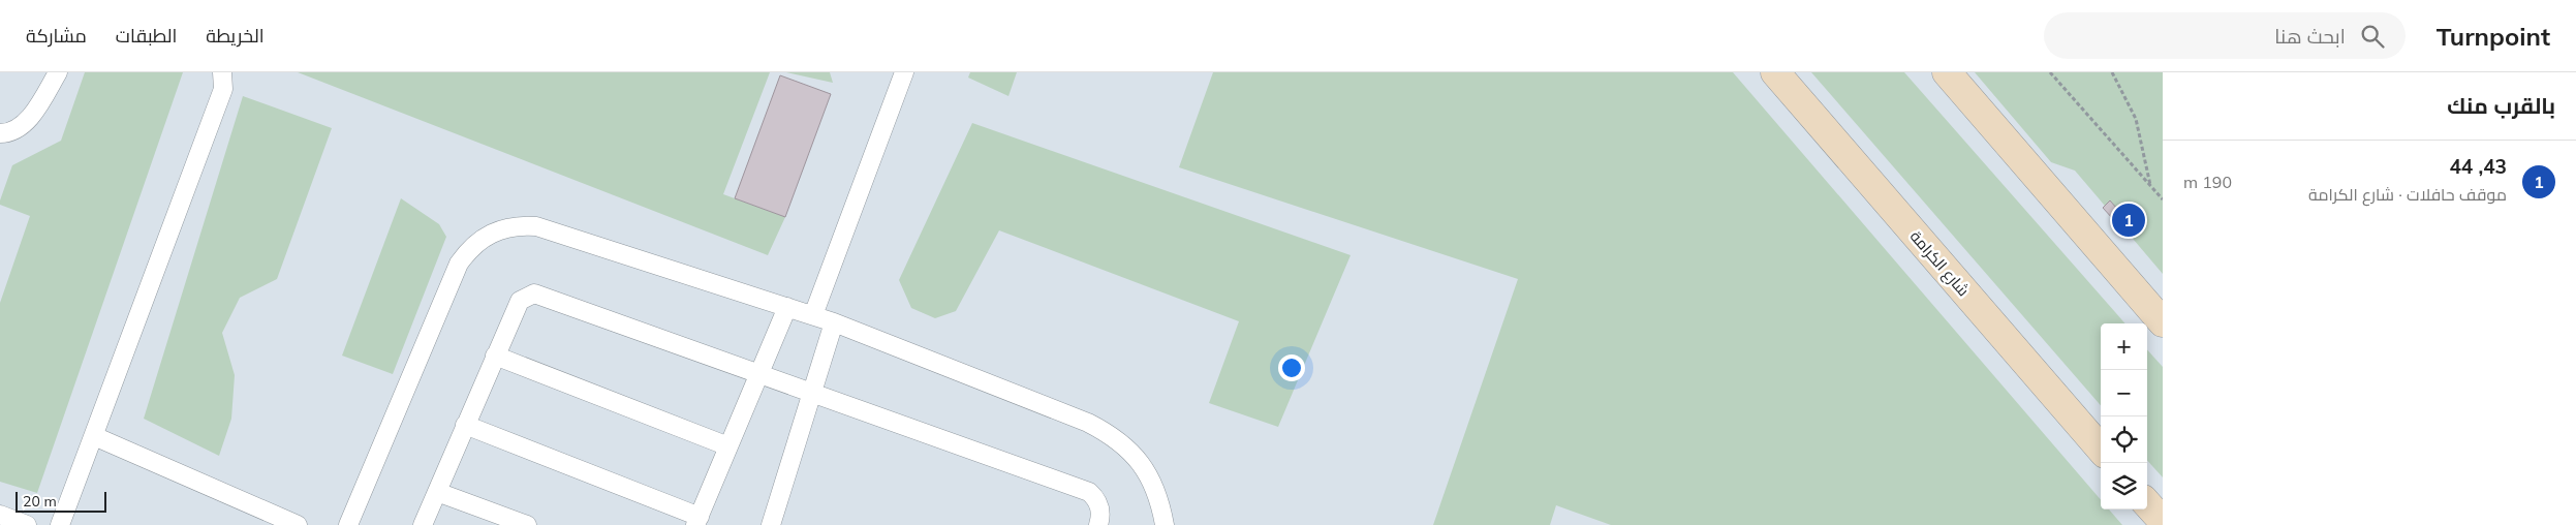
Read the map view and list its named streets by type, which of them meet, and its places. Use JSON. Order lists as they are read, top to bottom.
{
  "streets": {
    "main road": ["شارع الكرامة"]
  },
  "scale_bar": "20 m",
  "page": {
    "header": "Turnpoint",
    "search": "ابحث هنا",
    "nav": ["الخريطة", "الطبقات", "مشاركة"],
    "heading": "بالقرب منك",
    "list": [
      {
        "mark": "1",
        "name": "43, 44",
        "note": "موقف حافلات · شارع الكرامة",
        "value": "190 m"
      }
    ],
    "pins": "1",
    "map_buttons": ["+", "−"],
    "scale": "20 m"
  }
}
